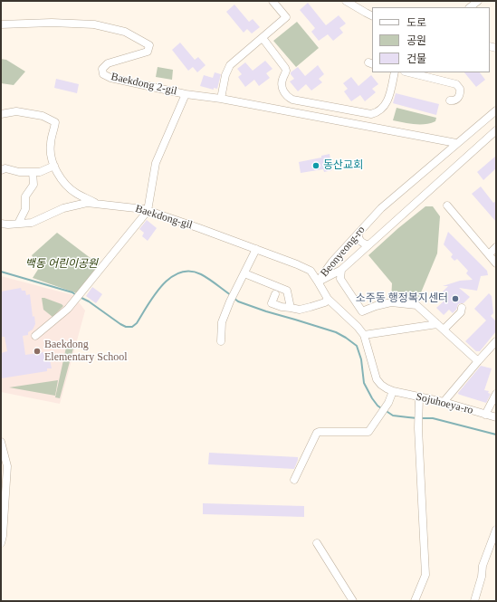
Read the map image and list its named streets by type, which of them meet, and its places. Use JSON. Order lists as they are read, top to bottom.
{
  "streets": {
    "street": [
      "Baekdong 2-gil",
      "Baekdong-gil",
      "Beonyeong-ro",
      "Sojuhoeya-ro"
    ]
  },
  "crossings": [
    ["Baekdong 2-gil", "Baekdong-gil"],
    ["Baekdong-gil", "Beonyeong-ro"],
    ["Baekdong-gil", "Sojuhoeya-ro"],
    ["Beonyeong-ro", "Sojuhoeya-ro"]
  ],
  "parks": ["백동 어린이공원"],
  "places": ["동산교회", "소주동 행정복지센터", "Baekdong Elementary School"],
  "legend": ["도로", "공원", "건물"]
}
